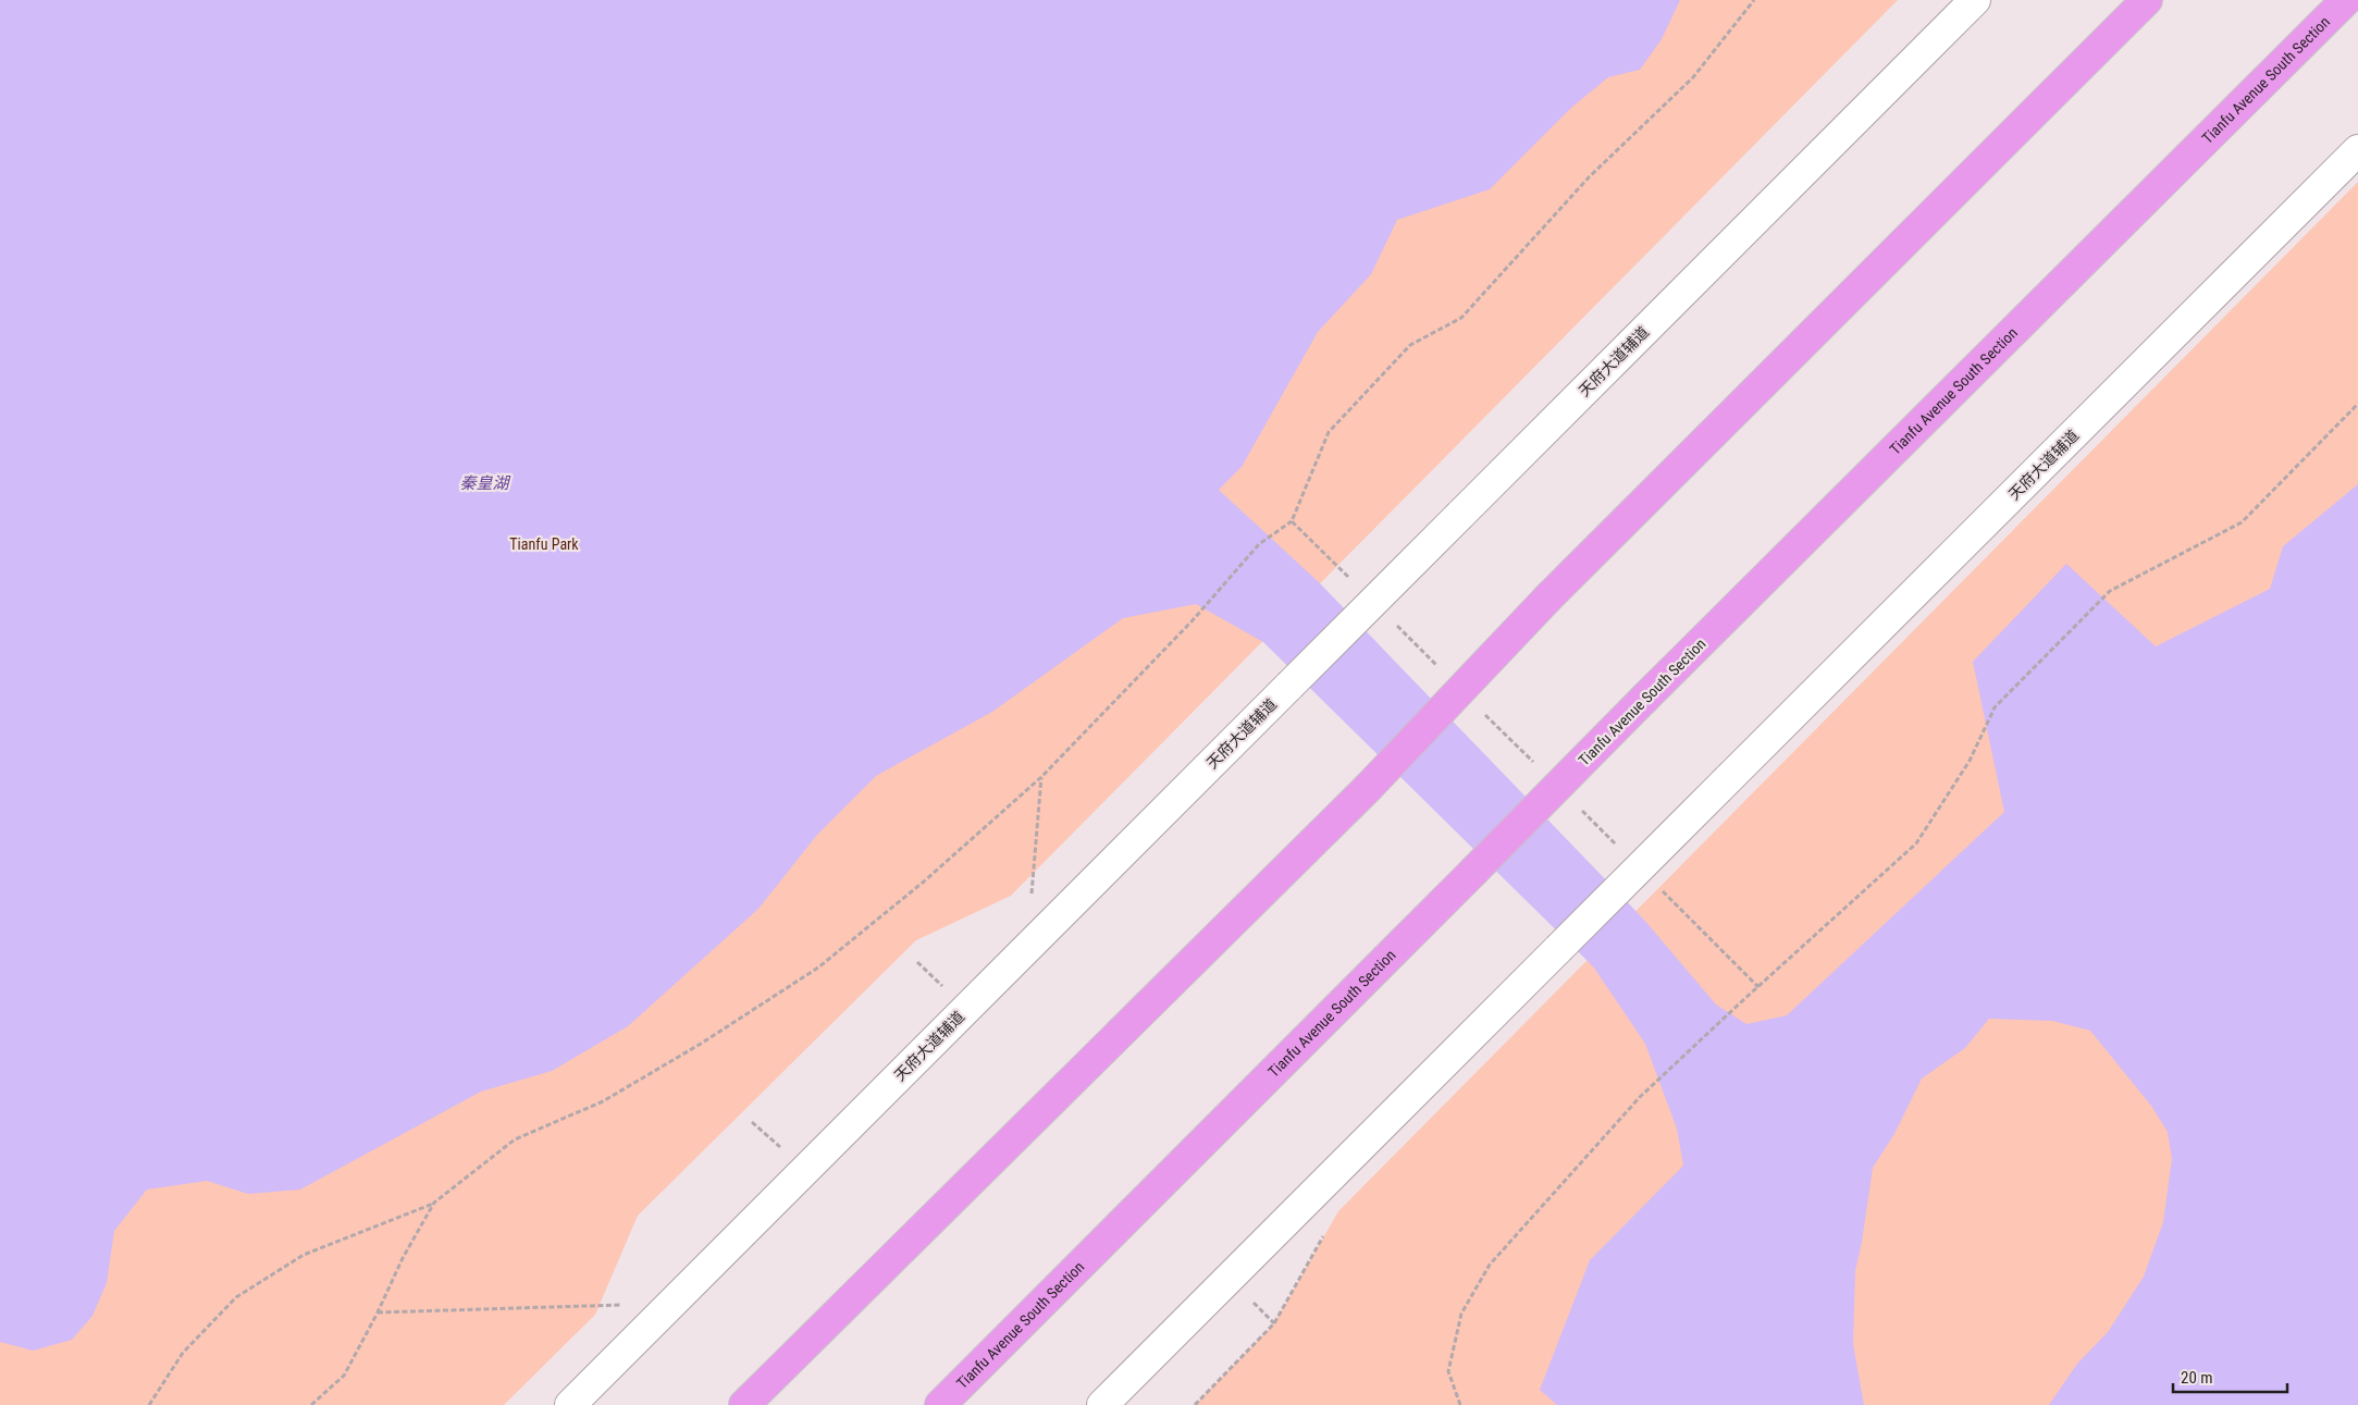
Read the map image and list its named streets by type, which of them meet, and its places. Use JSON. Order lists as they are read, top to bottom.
{
  "streets": {
    "highway": ["Tianfu Avenue South Section"],
    "street": ["天府大道辅道"]
  },
  "water": ["秦皇湖"],
  "parks": ["Tianfu Park"],
  "scale_bar": "20 m"
}
